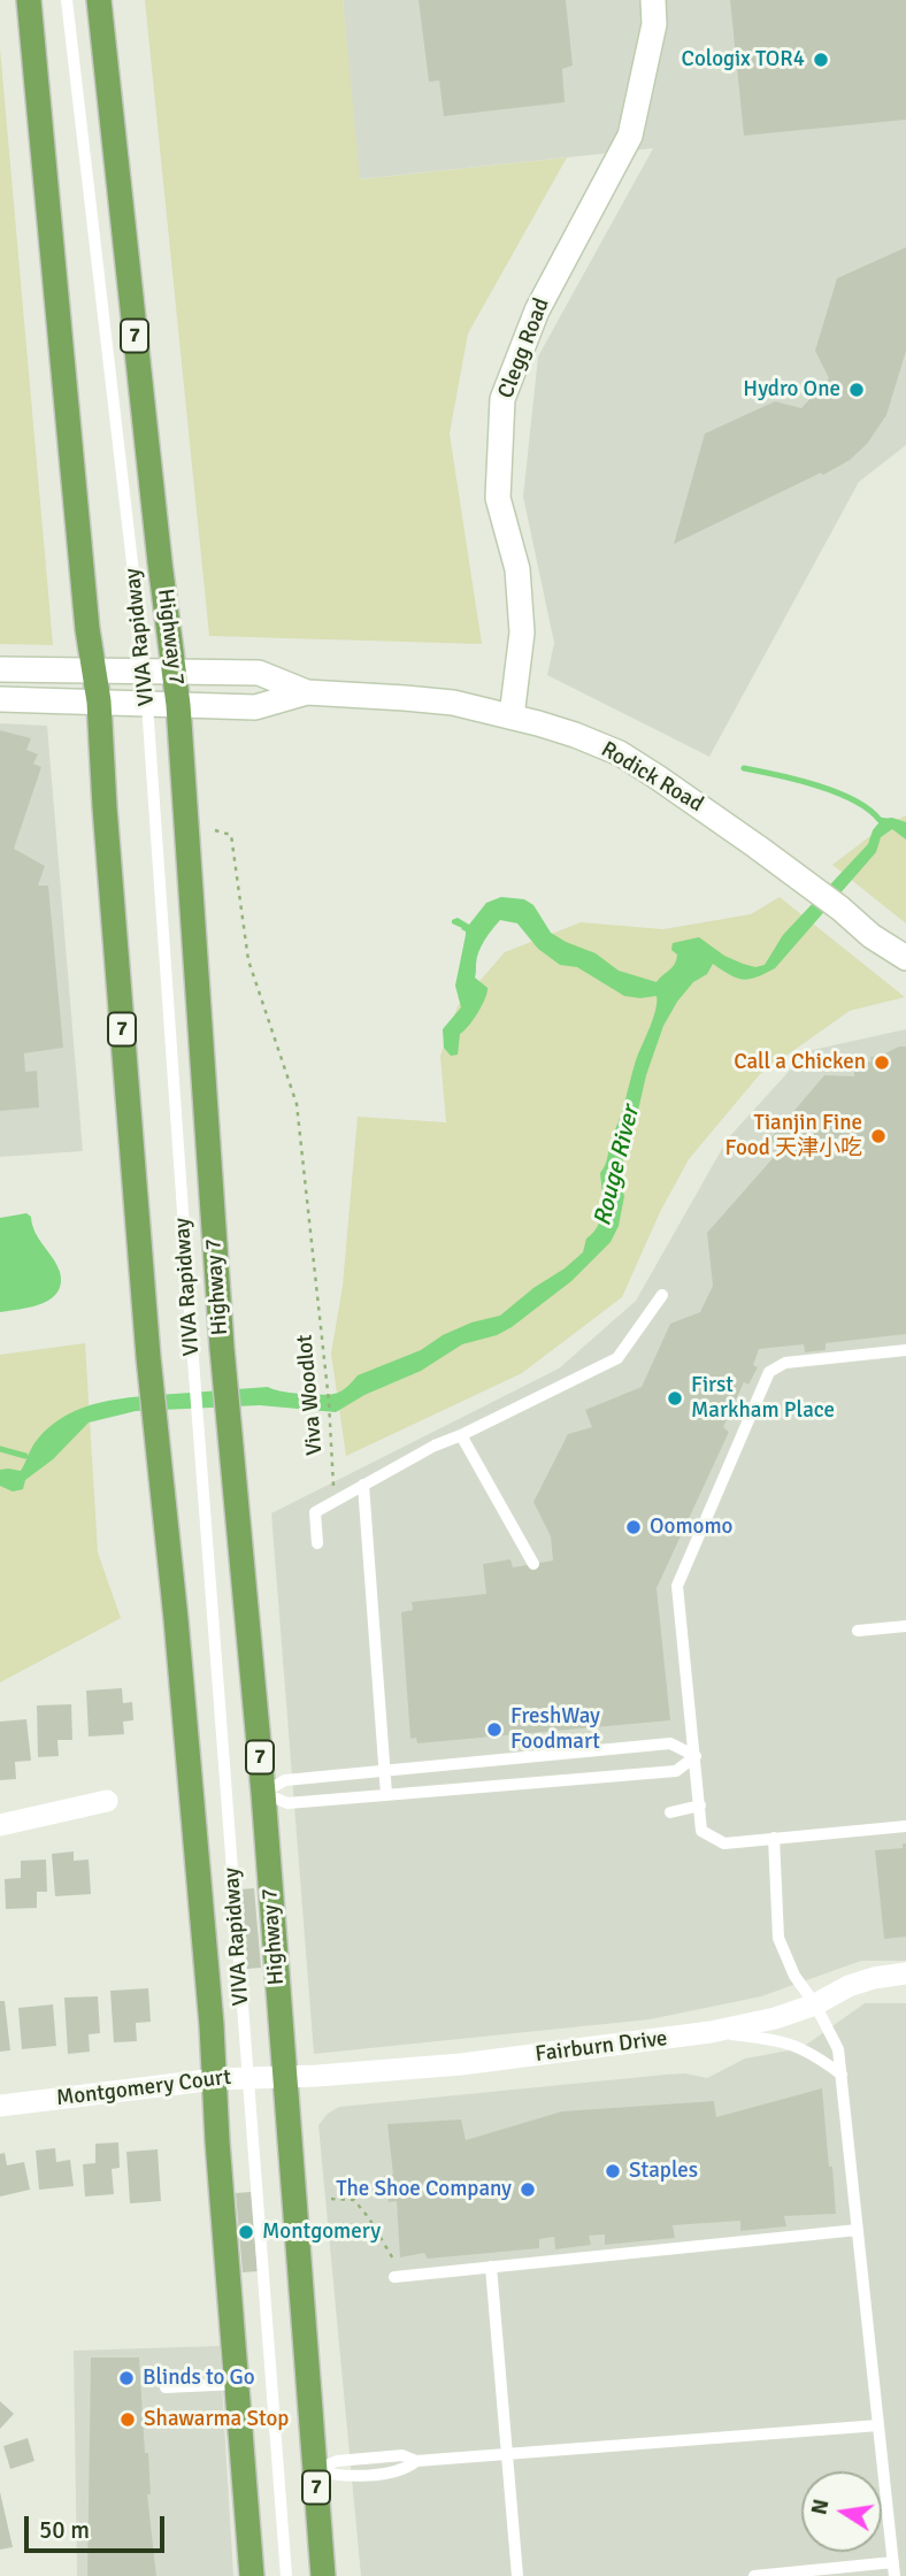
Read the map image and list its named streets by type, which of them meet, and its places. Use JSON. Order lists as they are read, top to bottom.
{
  "streets": {
    "main road": [
      "7",
      "Clegg Road",
      "Highway 7",
      "Rodick Road"
    ],
    "street": ["Fairburn Drive", "Montgomery Court"],
    "lane": ["VIVA Rapidway"],
    "path": ["Viva Woodlot"]
  },
  "crossings": [
    ["7", "Rodick Road"],
    ["7", "Montgomery Court"],
    ["Clegg Road", "Rodick Road"],
    ["VIVA Rapidway", "Rodick Road"],
    ["VIVA Rapidway", "Montgomery Court"],
    ["Highway 7", "Rodick Road"],
    ["Highway 7", "Fairburn Drive"],
    ["Highway 7", "Montgomery Court"],
    ["Fairburn Drive", "Montgomery Court"]
  ],
  "water": ["Rouge River"],
  "places": [
    "Cologix TOR4",
    "Hydro One",
    "Call a Chicken",
    "Tianjin Fine Food 天津小吃",
    "First Markham Place",
    "Oomomo",
    "FreshWay Foodmart",
    "Staples",
    "The Shoe Company",
    "Montgomery",
    "Blinds to Go",
    "Shawarma Stop"
  ],
  "scale_bar": "50 m",
  "north": "left"
}
